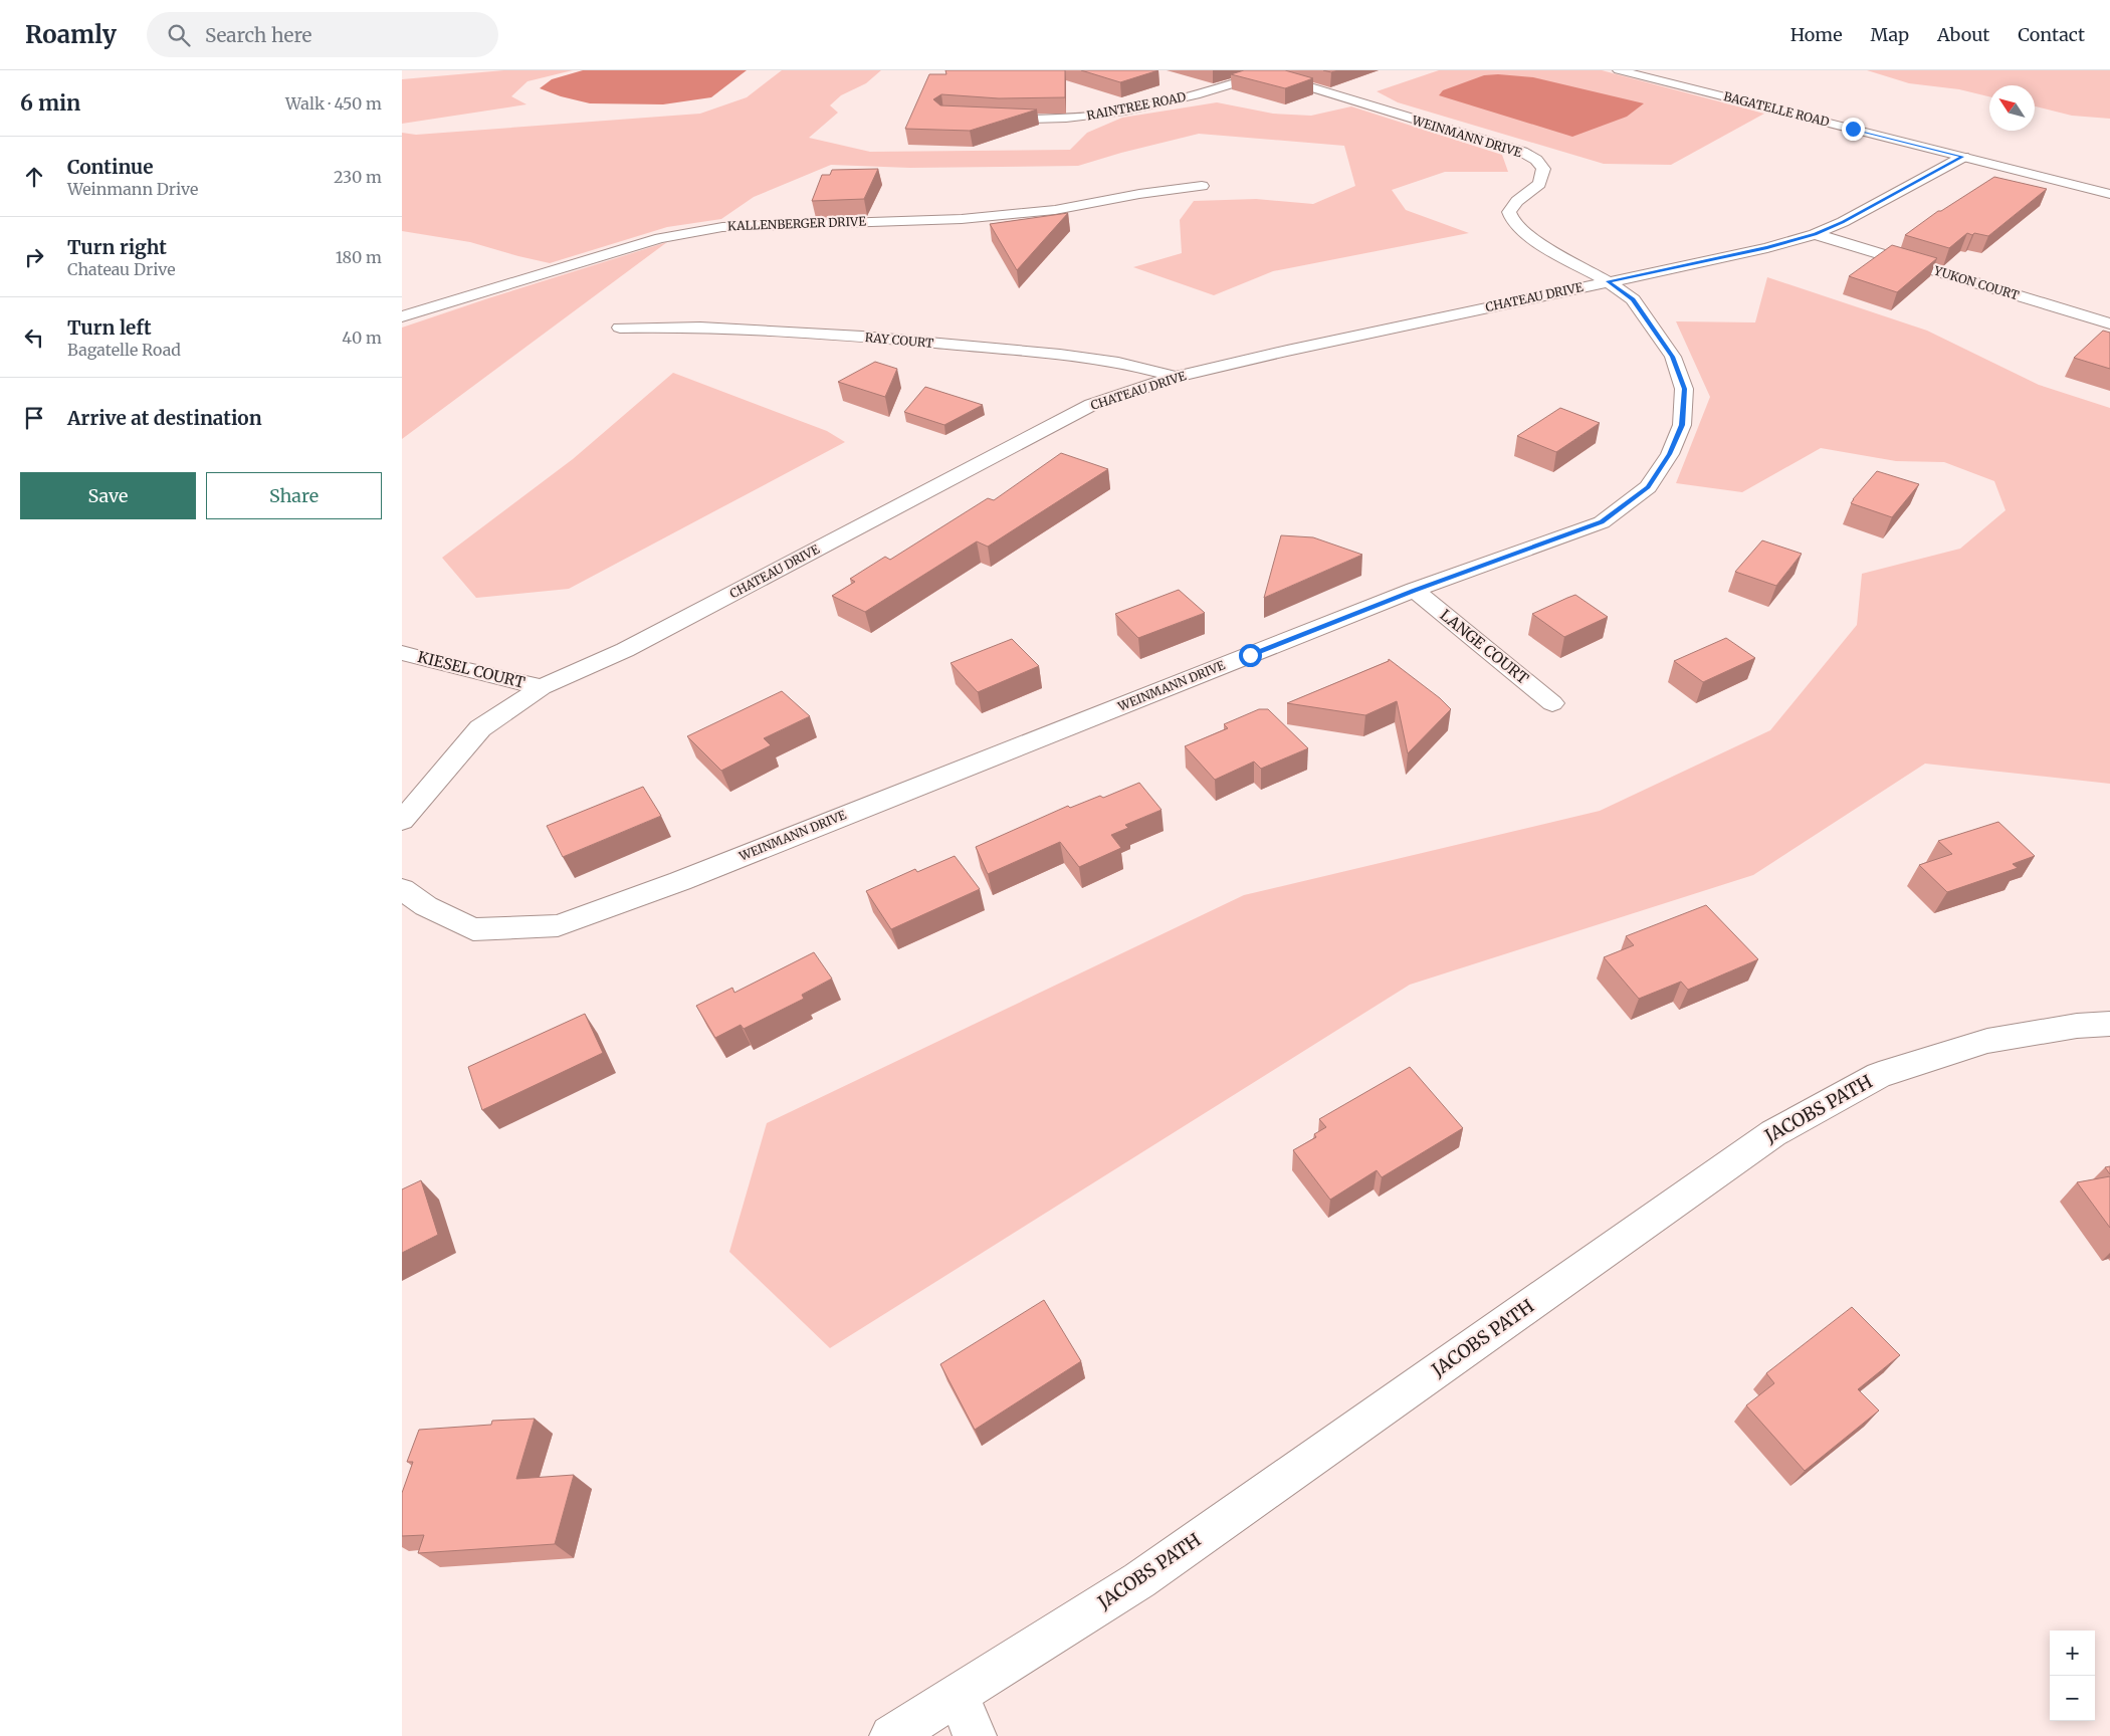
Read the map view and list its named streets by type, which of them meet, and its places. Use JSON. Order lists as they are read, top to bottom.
{
  "streets": {
    "street": [
      "RAINTREE ROAD",
      "BAGATELLE ROAD",
      "WEINMANN DRIVE",
      "KALLENBERGER DRIVE",
      "YUKON COURT",
      "CHATEAU DRIVE",
      "RAY COURT",
      "LANGE COURT",
      "KIESEL COURT",
      "JACOBS PATH"
    ]
  },
  "crossings": [
    ["RAINTREE ROAD", "WEINMANN DRIVE"],
    ["BAGATELLE ROAD", "CHATEAU DRIVE"],
    ["WEINMANN DRIVE", "CHATEAU DRIVE"],
    ["WEINMANN DRIVE", "LANGE COURT"],
    ["YUKON COURT", "CHATEAU DRIVE"],
    ["CHATEAU DRIVE", "RAY COURT"],
    ["CHATEAU DRIVE", "KIESEL COURT"]
  ],
  "north": "top left",
  "page": {
    "header": "Roamly",
    "search": "Search here",
    "nav": [
      "Home",
      "Map",
      "About",
      "Contact"
    ],
    "heading": ["6 min", "Walk · 450 m"],
    "list": [
      ["Continue", "Weinmann Drive", "230 m"],
      ["Turn right", "Chateau Drive", "180 m"],
      ["Turn left", "Bagatelle Road", "40 m"],
      "Arrive at destination"
    ],
    "buttons": ["Save", "Share"],
    "map_buttons": ["+", "−"]
  }
}
